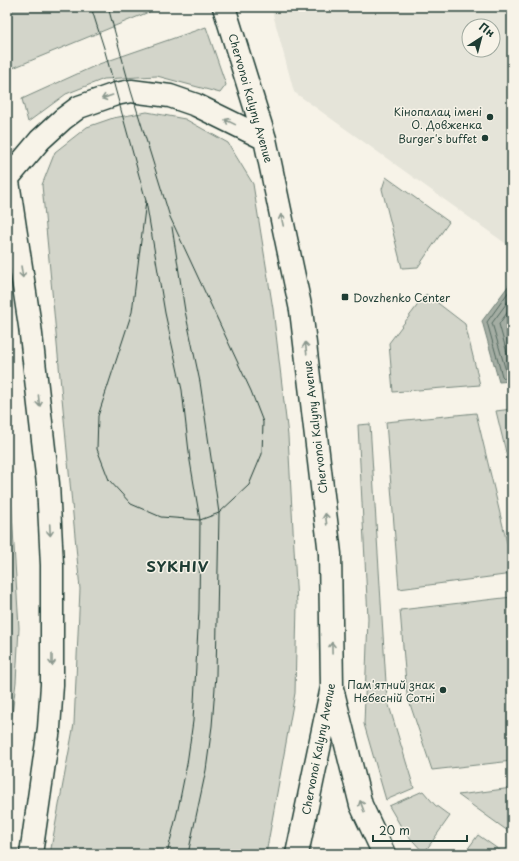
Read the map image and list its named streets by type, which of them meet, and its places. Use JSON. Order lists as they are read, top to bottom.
{
  "streets": {
    "main road": ["Chervonoi Kalyny Avenue"]
  },
  "one_way": ["Chervonoi Kalyny Avenue"],
  "districts": ["SYKHIV"],
  "places": {
    "other": ["Кінопалац імені О. Довженка", "Burger's buffet", "Пам'ятний знак Небесній Сотні"],
    "transit": ["Dovzhenko Center"]
  },
  "scale_bar": "20 m",
  "north": "top right"
}
